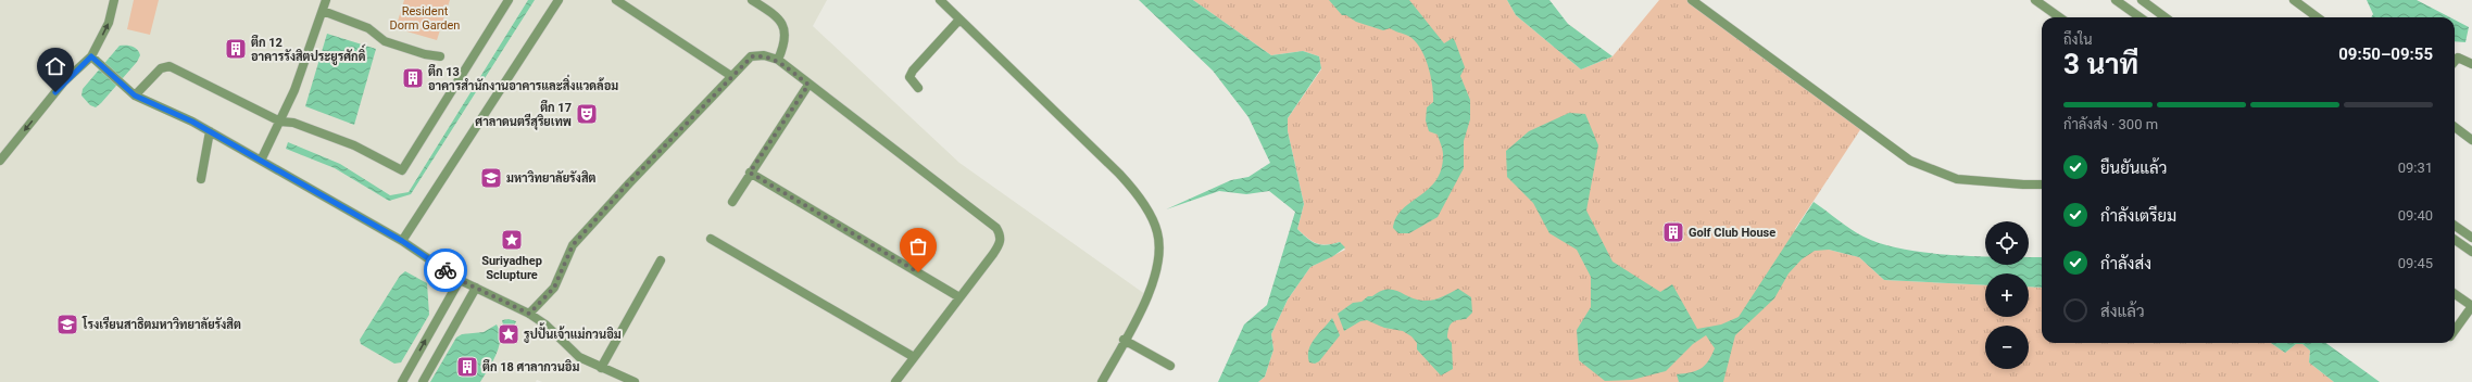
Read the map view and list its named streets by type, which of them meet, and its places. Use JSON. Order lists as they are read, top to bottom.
{
  "parks": ["Resident Dorm Garden"],
  "places": {
    "building": [
      "ตึก 12 อาคารรังสิตประยูรศักดิ์",
      "ตึก 13 อาคารสำนักงานอาคารและสิ่งแวดล้อม",
      "Golf Club House",
      "ตึก 18 ศาลากวนอิม"
    ],
    "theatre": ["ตึก 17 ศาลาดนตรีสุริยเทพ"],
    "school or university": ["มหาวิทยาลัยรังสิต", "โรงเรียนสาธิตมหาวิทยาลัยรังสิต"],
    "place": ["Suriyadhep Sclupture", "รูปปั้นเจ้าแม่กวนอิม"]
  },
  "page": {
    "heading": ["3 นาที", "ถึงใน", "09:50–09:55"],
    "bar": "กำลังส่ง · 300 m",
    "list": [
      ["ยืนยันแล้ว", "09:31"],
      ["กำลังเตรียม", "09:40"],
      ["กำลังส่ง", "09:45"],
      "ส่งแล้ว"
    ],
    "map_buttons": ["+", "−"]
  }
}
